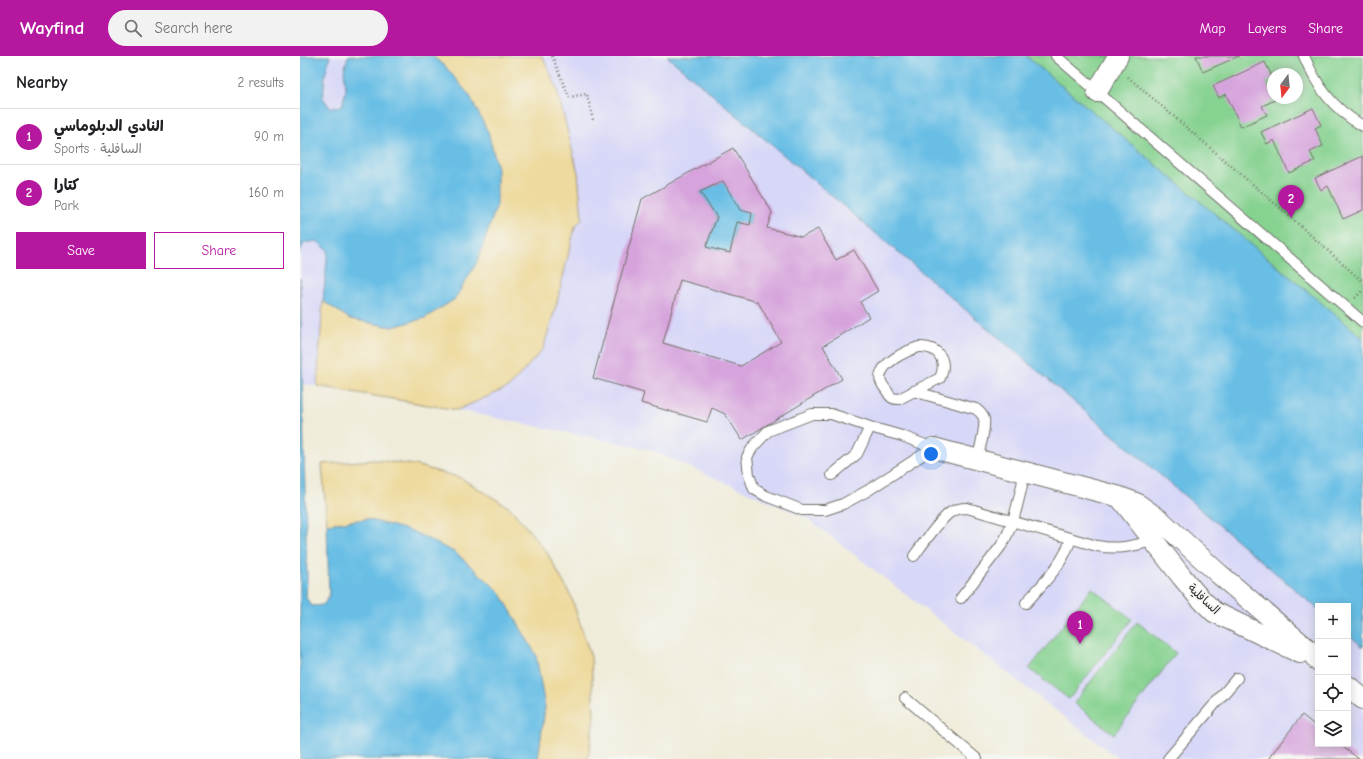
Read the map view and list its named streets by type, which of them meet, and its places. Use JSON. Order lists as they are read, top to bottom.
{
  "streets": {
    "street": ["السافلية"]
  },
  "north": "bottom",
  "page": {
    "header": "Wayfind",
    "search": "Search here",
    "nav": ["Map", "Layers", "Share"],
    "heading": ["Nearby", "2 results"],
    "list": [
      {
        "mark": "1",
        "name": "النادي الدبلوماسي",
        "note": "Sports · السافلية",
        "value": "90 m"
      },
      {
        "mark": "2",
        "name": "كتارا",
        "note": "Park",
        "value": "160 m"
      }
    ],
    "pins": ["2", "1"],
    "buttons": ["Save", "Share"],
    "map_buttons": ["+", "−"]
  }
}
